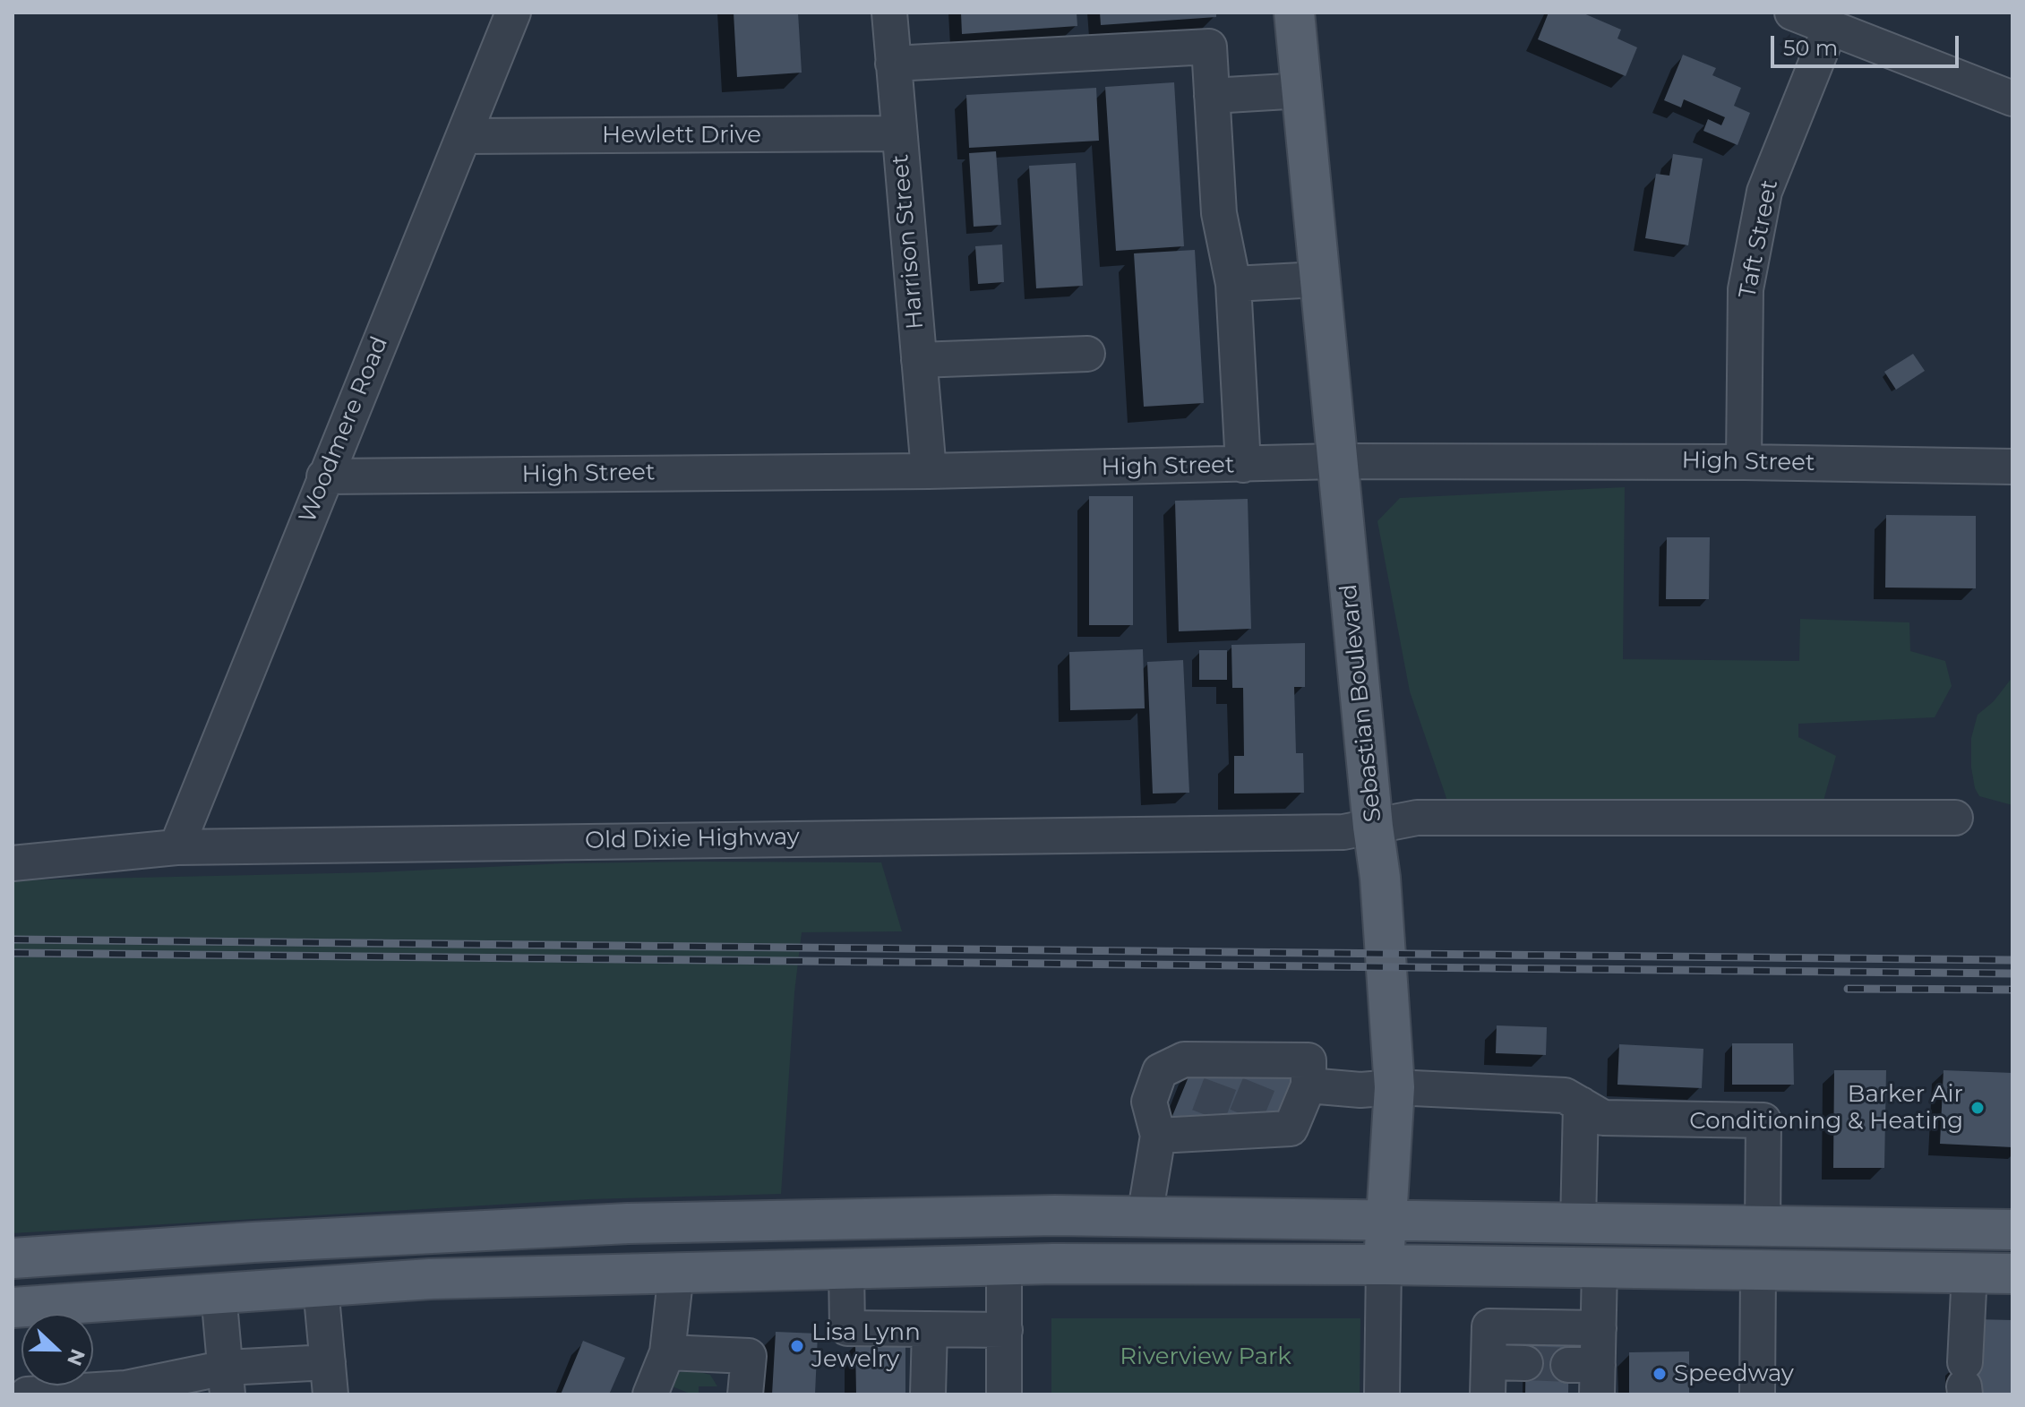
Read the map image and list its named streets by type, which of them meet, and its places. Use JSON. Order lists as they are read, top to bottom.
{
  "streets": {
    "main road": ["Sebastian Boulevard"],
    "street": [
      "Hewlett Drive",
      "Taft Street",
      "Harrison Street",
      "Woodmere Road",
      "High Street",
      "Old Dixie Highway"
    ]
  },
  "crossings": [
    ["Hewlett Drive", "Harrison Street"],
    ["Hewlett Drive", "Woodmere Road"],
    ["Taft Street", "High Street"],
    ["Harrison Street", "High Street"],
    ["Woodmere Road", "High Street"],
    ["Woodmere Road", "Old Dixie Highway"],
    ["High Street", "Sebastian Boulevard"],
    ["Sebastian Boulevard", "Old Dixie Highway"]
  ],
  "parks": ["Riverview Park"],
  "places": ["Barker Air Conditioning & Heating", "Lisa Lynn Jewelry", "Speedway"],
  "scale_bar": "50 m",
  "north": "right"
}
